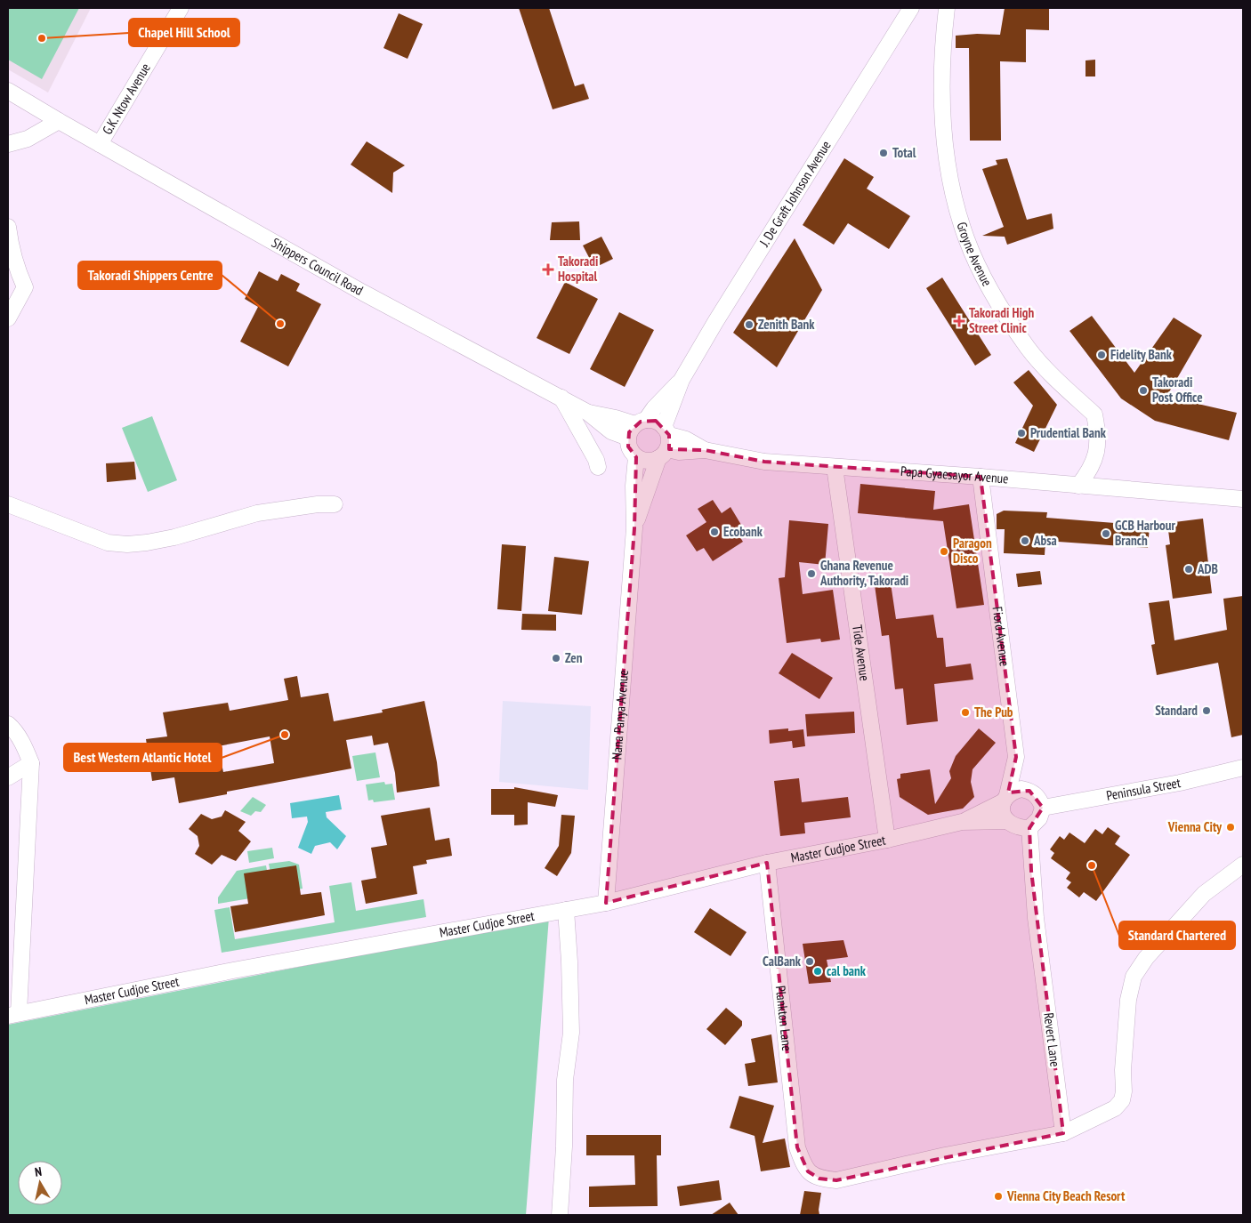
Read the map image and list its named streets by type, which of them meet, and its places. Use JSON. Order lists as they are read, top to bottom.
{
  "streets": {
    "street": [
      "G.K. Ntow Avenue",
      "J. De Graft Johnson Avenue",
      "Groyne Avenue",
      "Shippers Council Road",
      "Papa Gyaesayor Avenue",
      "Fiord Avenue",
      "Tide Avenue",
      "Nana Panya Avenue",
      "Peninsula Street",
      "Master Cudjoe Street",
      "Plankton Lane",
      "Revert Lane"
    ]
  },
  "crossings": [
    ["G.K. Ntow Avenue", "Shippers Council Road"],
    ["J. De Graft Johnson Avenue", "Shippers Council Road"],
    ["J. De Graft Johnson Avenue", "Papa Gyaesayor Avenue"],
    ["J. De Graft Johnson Avenue", "Nana Panya Avenue"],
    ["Groyne Avenue", "Papa Gyaesayor Avenue"],
    ["Shippers Council Road", "Papa Gyaesayor Avenue"],
    ["Shippers Council Road", "Nana Panya Avenue"],
    ["Papa Gyaesayor Avenue", "Fiord Avenue"],
    ["Papa Gyaesayor Avenue", "Tide Avenue"],
    ["Papa Gyaesayor Avenue", "Nana Panya Avenue"],
    ["Fiord Avenue", "Peninsula Street"],
    ["Fiord Avenue", "Master Cudjoe Street"],
    ["Fiord Avenue", "Revert Lane"],
    ["Tide Avenue", "Master Cudjoe Street"],
    ["Nana Panya Avenue", "Master Cudjoe Street"],
    ["Peninsula Street", "Master Cudjoe Street"],
    ["Peninsula Street", "Revert Lane"],
    ["Master Cudjoe Street", "Plankton Lane"],
    ["Master Cudjoe Street", "Revert Lane"],
    ["Plankton Lane", "Revert Lane"]
  ],
  "places": {
    "other": [
      "Chapel Hill School",
      "Total",
      "Takoradi Shippers Centre",
      "Zenith Bank",
      "Fidelity Bank",
      "Takoradi Post Office",
      "Prudential Bank",
      "Ecobank",
      "GCB Harbour Branch",
      "Absa",
      "Paragon Disco",
      "ADB",
      "Ghana Revenue Authority, Takoradi",
      "Zen",
      "Standard",
      "The Pub",
      "Best Western Atlantic Hotel",
      "Vienna City",
      "Standard Chartered",
      "CalBank",
      "cal bank",
      "Vienna City Beach Resort"
    ],
    "health": ["Takoradi Hospital", "Takoradi High Street Clinic"]
  },
  "north": "top"
}
